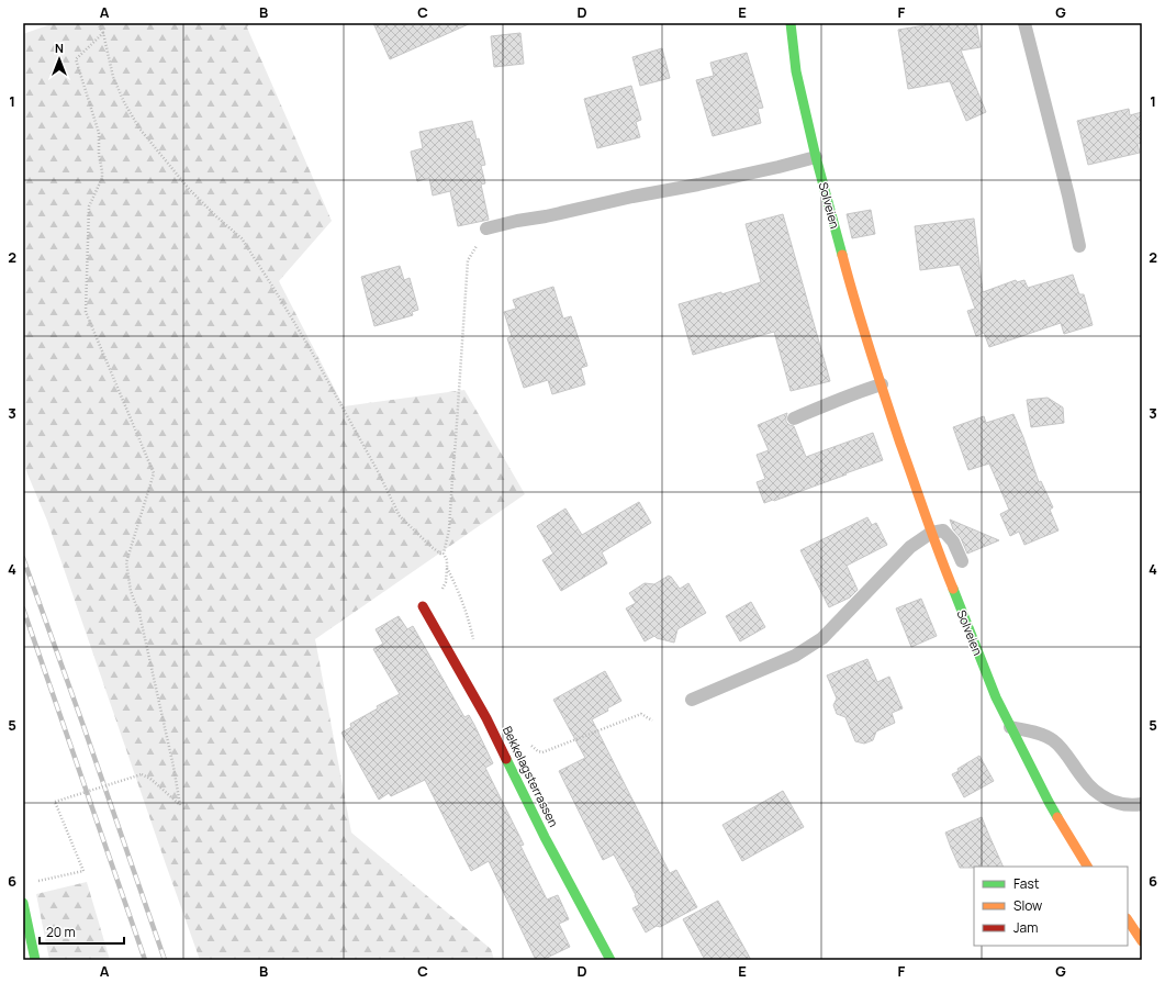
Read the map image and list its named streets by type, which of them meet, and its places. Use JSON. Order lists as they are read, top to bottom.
{
  "streets": {
    "main road": ["Solveien", "Bekkelagsterrassen"]
  },
  "legend": ["Fast", "Slow", "Jam"],
  "scale_bar": "20 m",
  "north": "top",
  "grid": {
    "columns": [
      "A",
      "B",
      "C",
      "D",
      "E",
      "F",
      "G"
    ],
    "rows": [
      "1",
      "2",
      "3",
      "4",
      "5",
      "6"
    ]
  }
}
